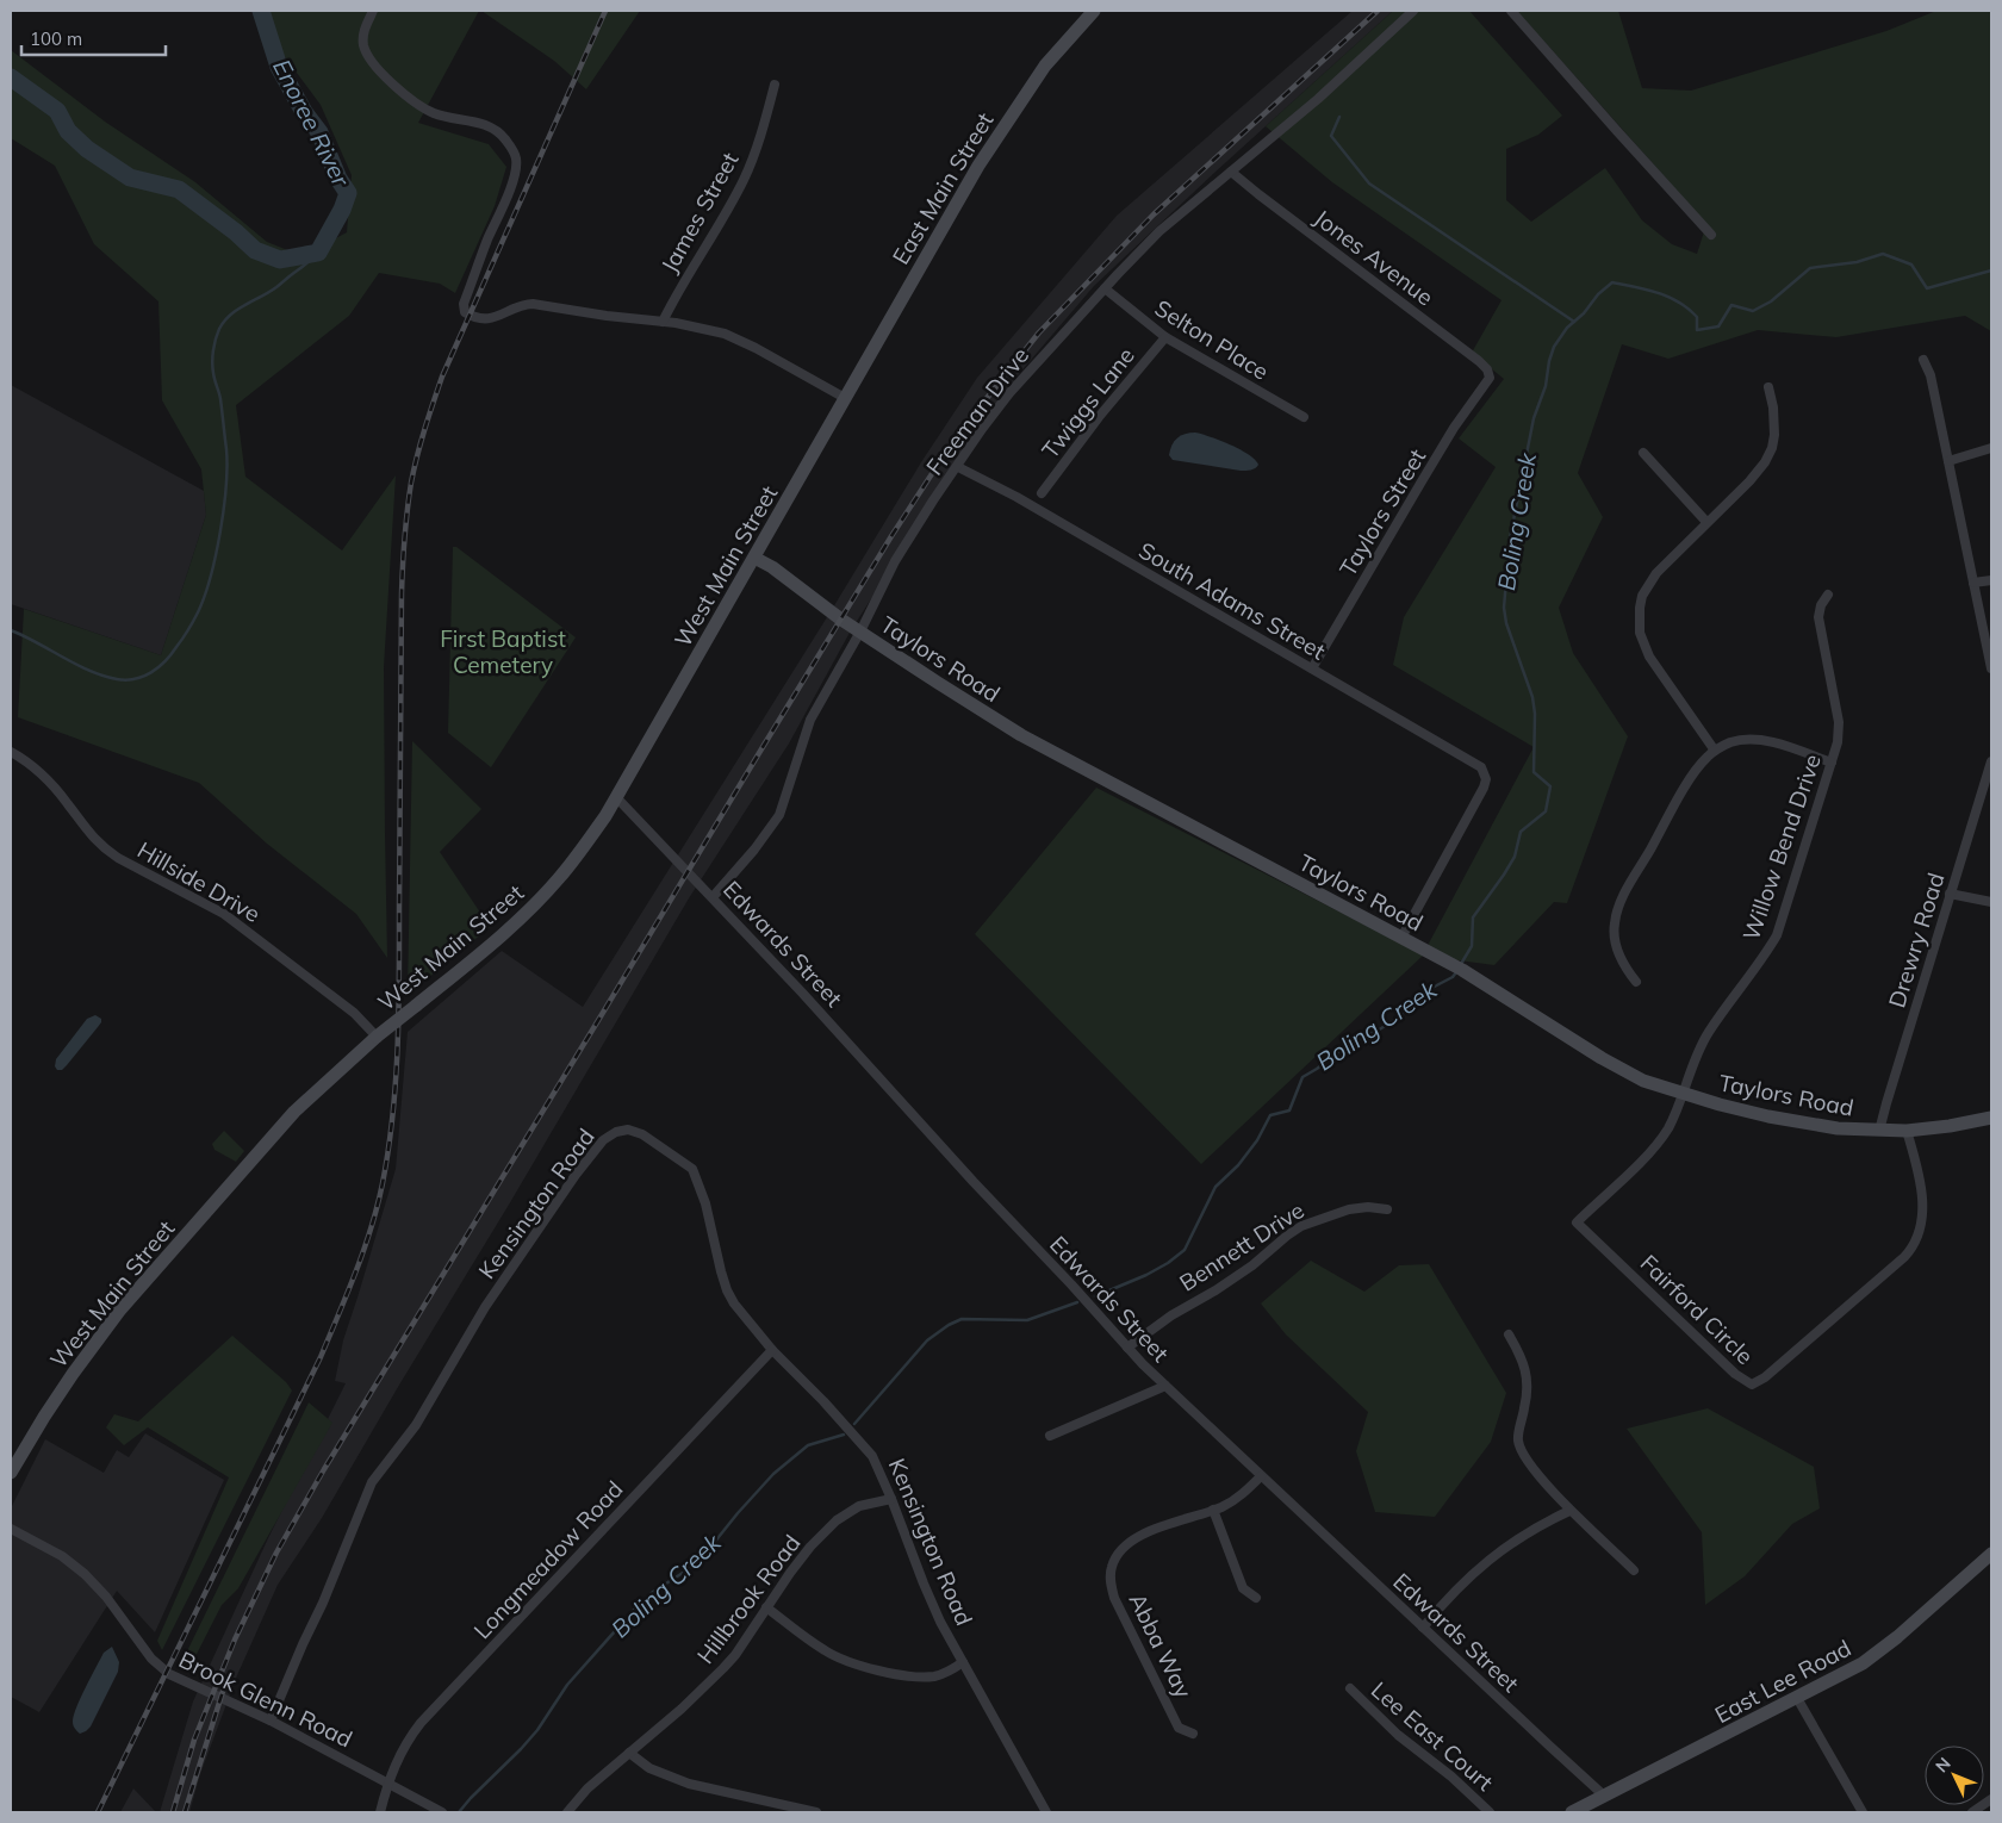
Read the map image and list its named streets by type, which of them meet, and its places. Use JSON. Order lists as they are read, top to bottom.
{
  "streets": {
    "street": [
      "East Main Street",
      "James Street",
      "Jones Avenue",
      "Selton Place",
      "Twiggs Lane",
      "Freeman Drive",
      "Taylors Street",
      "West Main Street",
      "South Adams Street",
      "Taylors Road",
      "Willow Bend Drive",
      "Hillside Drive",
      "Drewry Road",
      "Edwards Street",
      "Kensington Road",
      "Bennett Drive",
      "Fairford Circle",
      "Longmeadow Road",
      "Hillbrook Road",
      "Abba Way",
      "East Lee Road",
      "Brook Glenn Road",
      "Lee East Court"
    ]
  },
  "crossings": [
    ["East Main Street", "West Main Street"],
    ["Jones Avenue", "Freeman Drive"],
    ["Jones Avenue", "Taylors Street"],
    ["Selton Place", "Twiggs Lane"],
    ["Selton Place", "Freeman Drive"],
    ["Freeman Drive", "South Adams Street"],
    ["Freeman Drive", "Taylors Road"],
    ["Freeman Drive", "Edwards Street"],
    ["Taylors Street", "South Adams Street"],
    ["West Main Street", "Taylors Road"],
    ["West Main Street", "Hillside Drive"],
    ["West Main Street", "Edwards Street"],
    ["South Adams Street", "Taylors Road"],
    ["Taylors Road", "Willow Bend Drive"],
    ["Taylors Road", "Drewry Road"],
    ["Taylors Road", "Fairford Circle"],
    ["Willow Bend Drive", "Fairford Circle"],
    ["Edwards Street", "Bennett Drive"],
    ["Edwards Street", "Abba Way"],
    ["Edwards Street", "East Lee Road"],
    ["Kensington Road", "Longmeadow Road"],
    ["Kensington Road", "Hillbrook Road"],
    ["Kensington Road", "Brook Glenn Road"],
    ["Longmeadow Road", "Brook Glenn Road"]
  ],
  "water": ["Enoree River", "Boling Creek"],
  "parks": ["First Baptist Cemetery"],
  "scale_bar": "100 m",
  "north": "top left"
}
